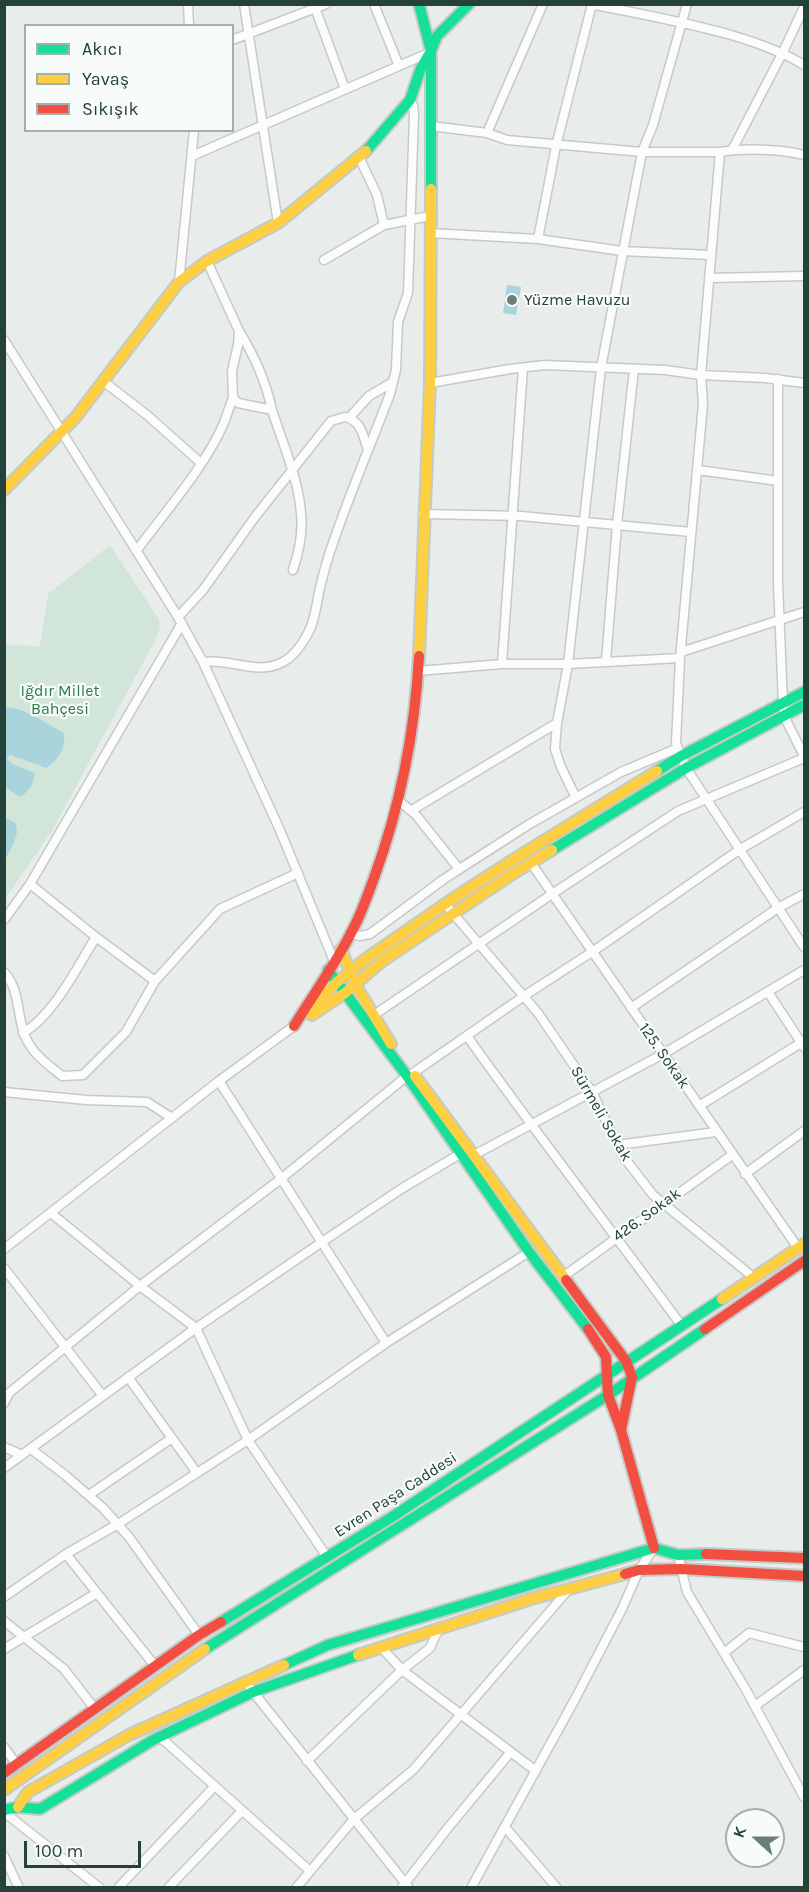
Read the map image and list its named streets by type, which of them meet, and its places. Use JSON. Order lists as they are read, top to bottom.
{
  "streets": {
    "main road": ["Evren Paşa Caddesi"],
    "street": ["125. Sokak", "Sürmeli Sokak", "426. Sokak"]
  },
  "crossings": [
    ["125. Sokak", "426. Sokak"],
    ["125. Sokak", "Evren Paşa Caddesi"],
    ["Sürmeli Sokak", "426. Sokak"],
    ["Sürmeli Sokak", "Evren Paşa Caddesi"]
  ],
  "parks": ["Iğdır Millet Bahçesi"],
  "places": ["Yüzme Havuzu"],
  "legend": ["Akıcı", "Yavaş", "Sıkışık"],
  "scale_bar": "100 m",
  "north": "left"
}
